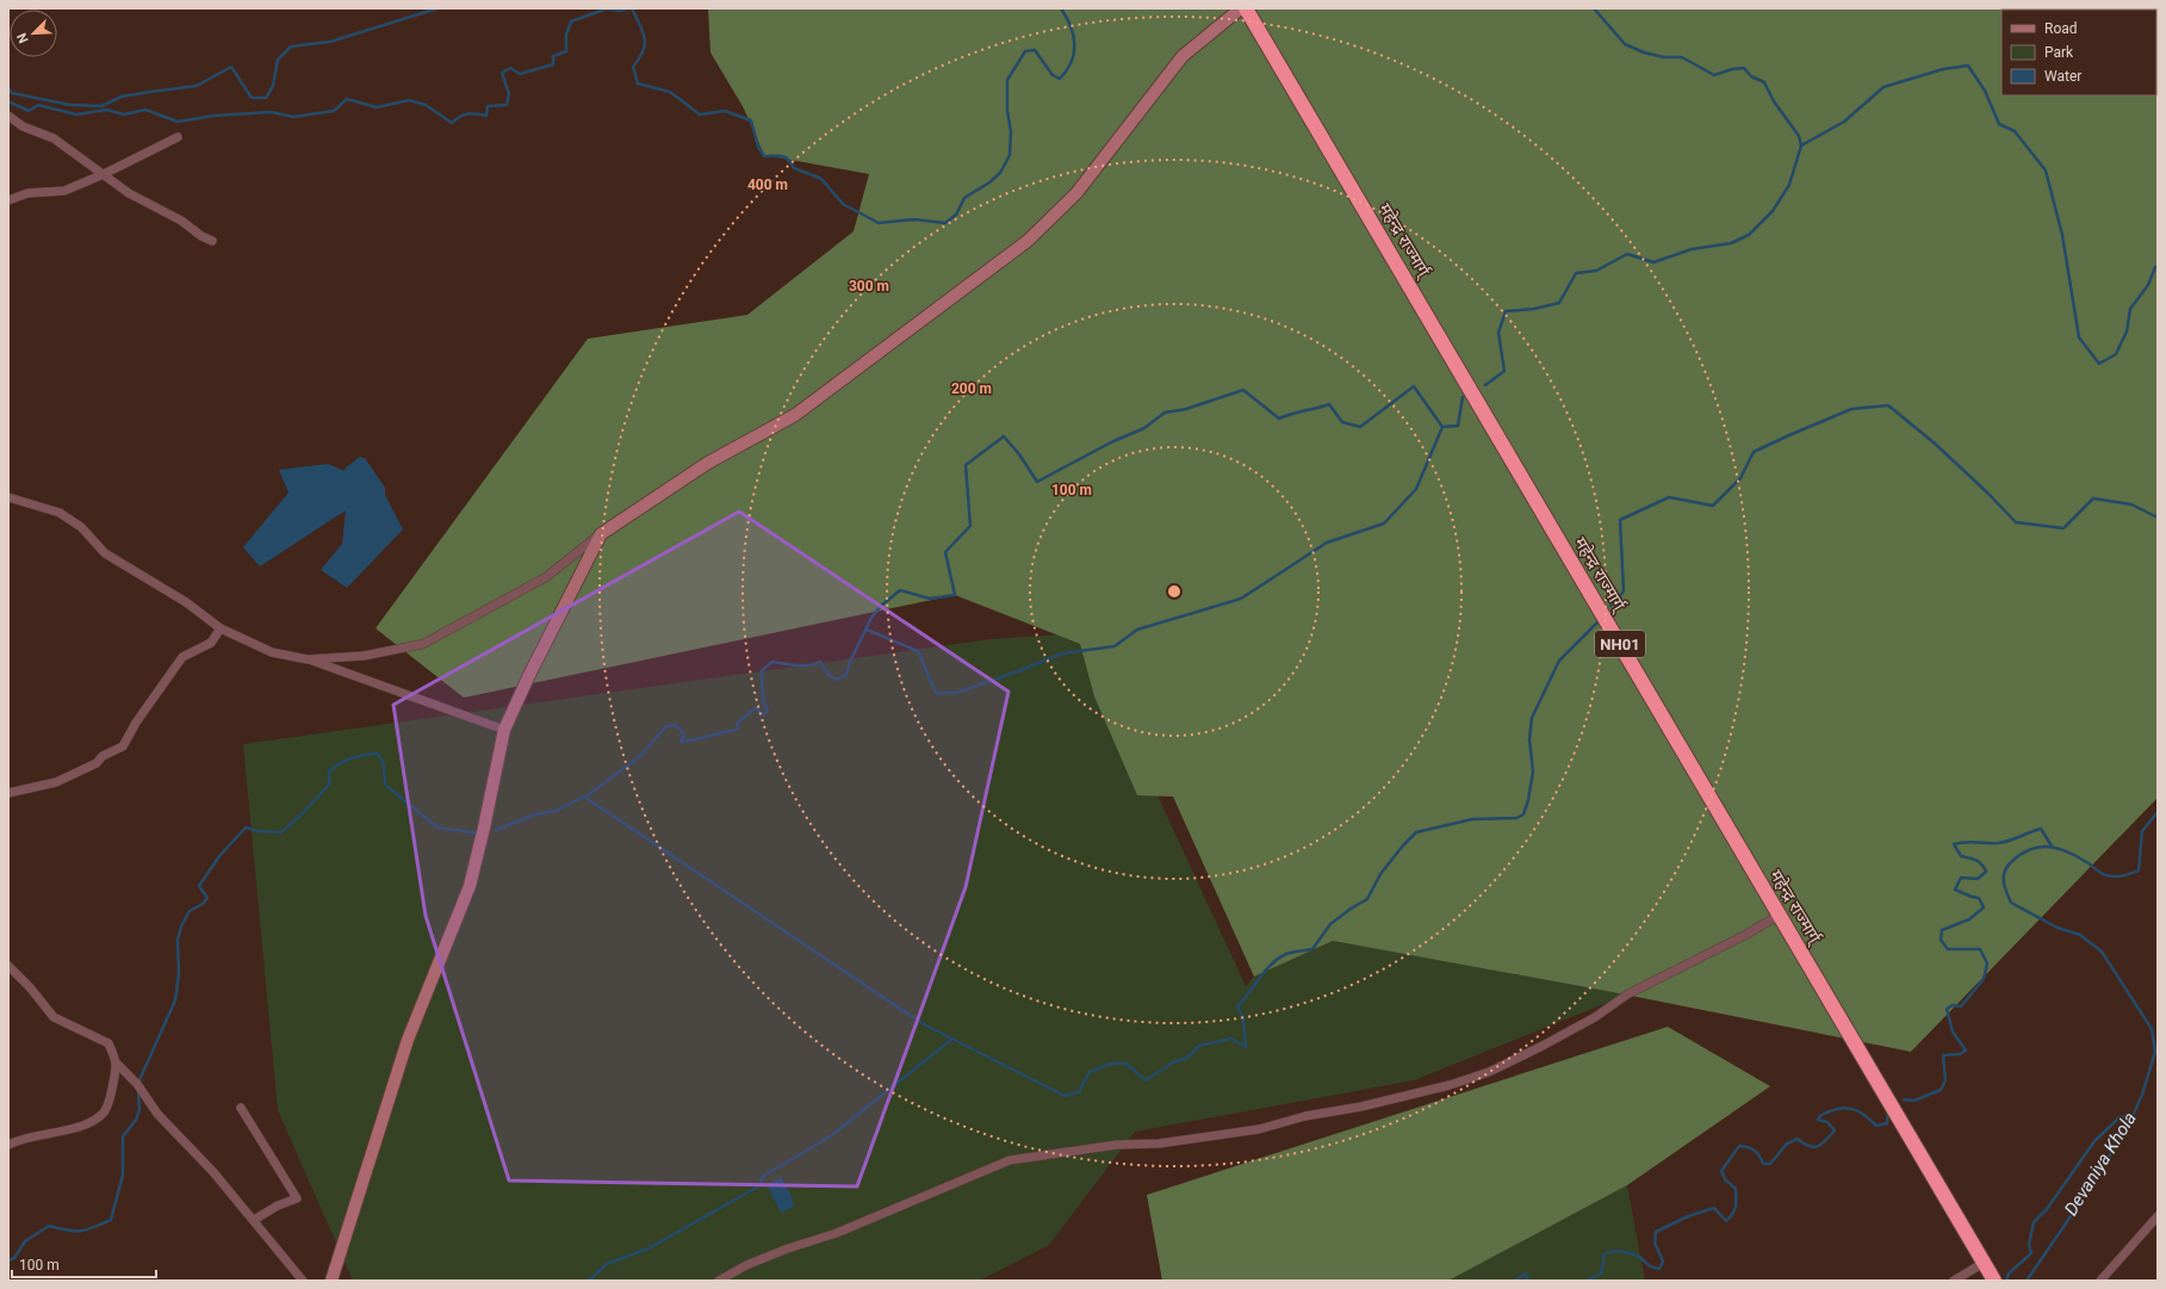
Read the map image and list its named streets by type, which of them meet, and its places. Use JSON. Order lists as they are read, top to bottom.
{
  "streets": {
    "highway": ["महेन्द्र राज्मार्ग्", "NH01"]
  },
  "water": ["Devaniya Khola"],
  "legend": ["Road", "Park", "Water"],
  "scale_bar": "100 m",
  "north": "bottom left",
  "rings": [
    "400 m",
    "300 m",
    "200 m",
    "100 m"
  ]
}
